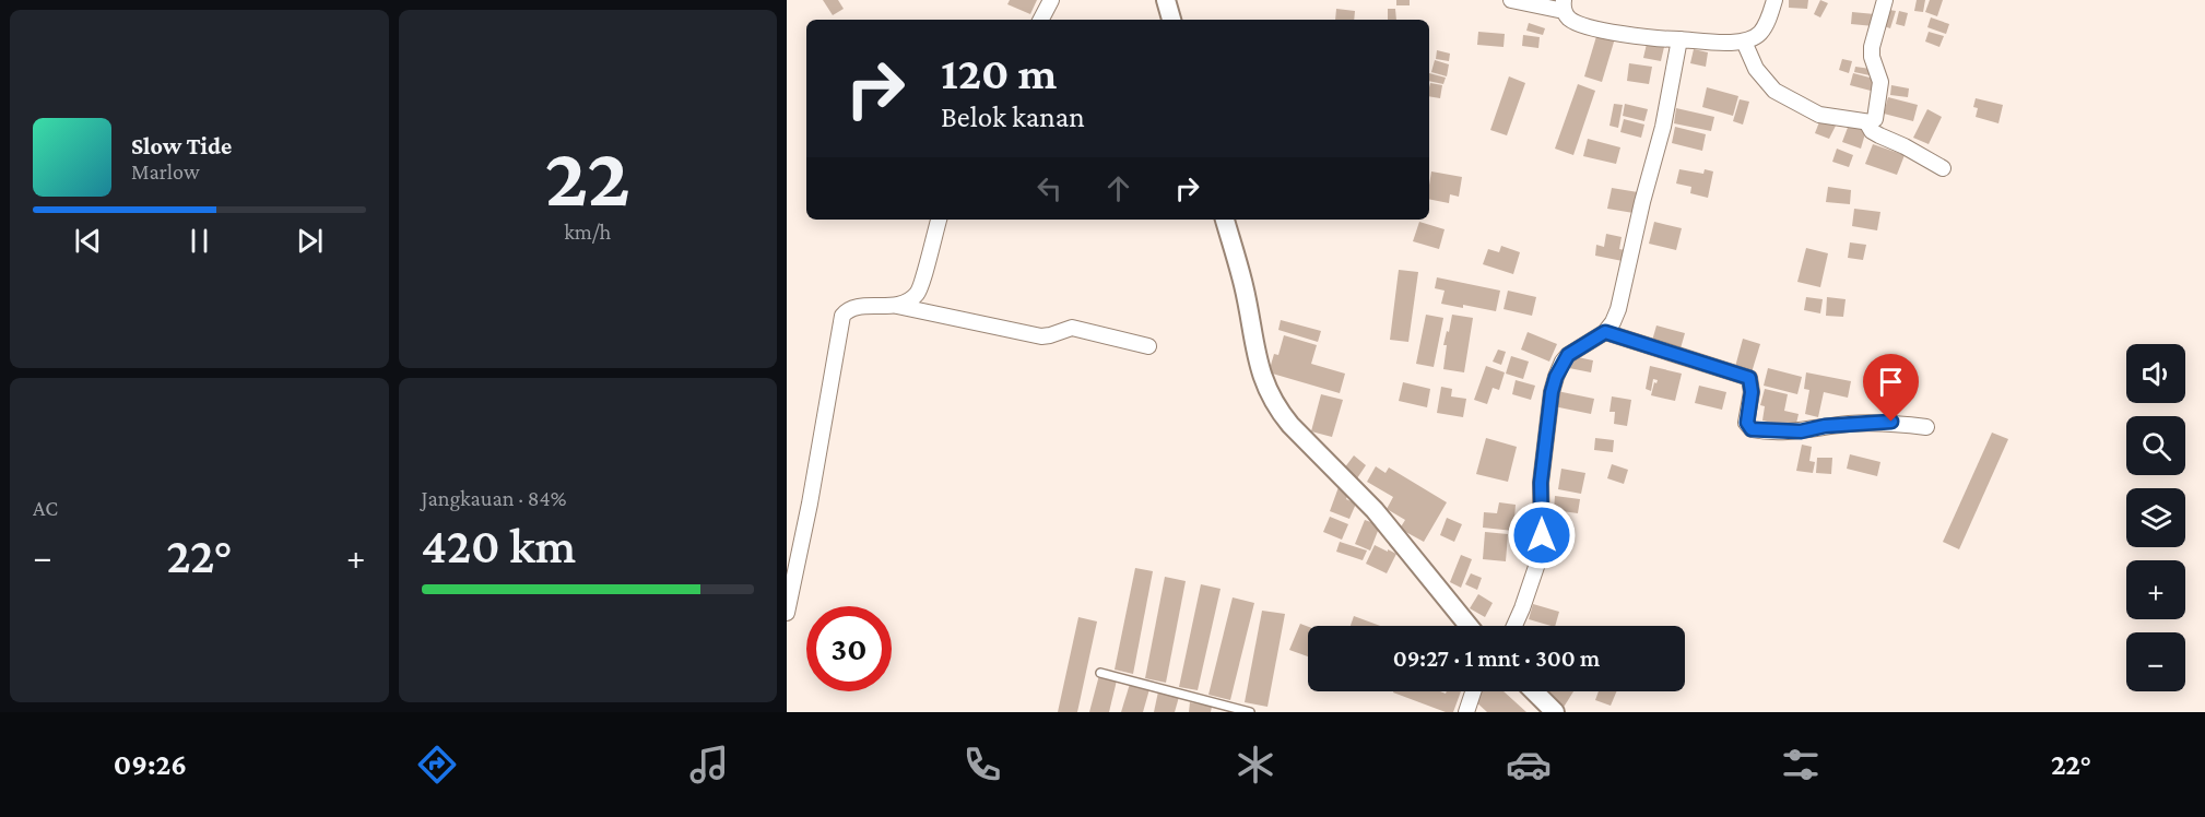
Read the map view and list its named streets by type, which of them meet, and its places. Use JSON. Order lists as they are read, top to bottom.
{
  "page": {
    "tile": [
      ["22", "km/h"],
      "AC",
      ["Jangkauan · 84%", "420 km"]
    ],
    "turn": ["120 m", "Belok kanan"],
    "song": ["Slow Tide", "Marlow"],
    "map_buttons": ["+", "−"],
    "heat": ["−", "22°", "+"],
    "limit": "30",
    "trip": "09:27 · 1 mnt · 300 m",
    "tabs": ["09:26", "22°"]
  }
}
